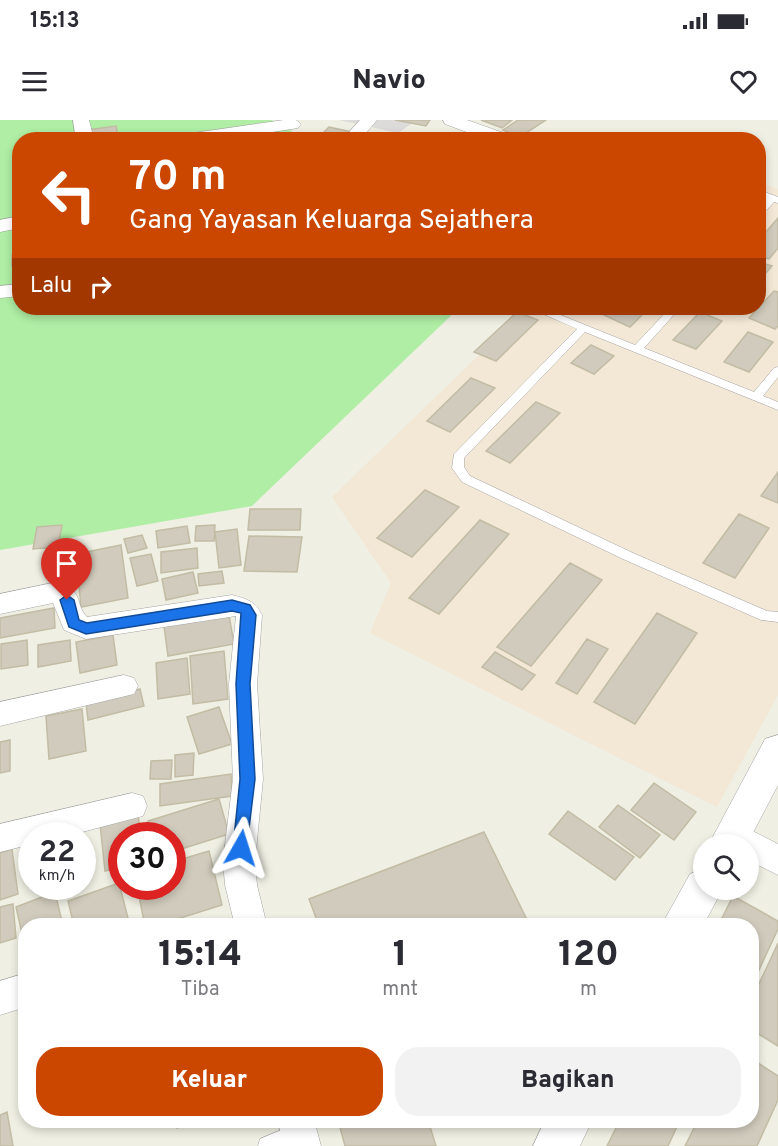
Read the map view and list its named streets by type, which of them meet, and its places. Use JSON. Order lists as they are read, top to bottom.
{
  "page": {
    "status": "15:13",
    "header": "Navio",
    "turn": ["70 m", "Gang Yayasan Keluarga Sejathera"],
    "then": "Lalu",
    "speed": "22 km/h",
    "limit": "30",
    "eta": [
      "15:14",
      "Tiba",
      "1",
      "mnt",
      "120",
      "m"
    ],
    "buttons": ["Keluar", "Bagikan"]
  }
}
